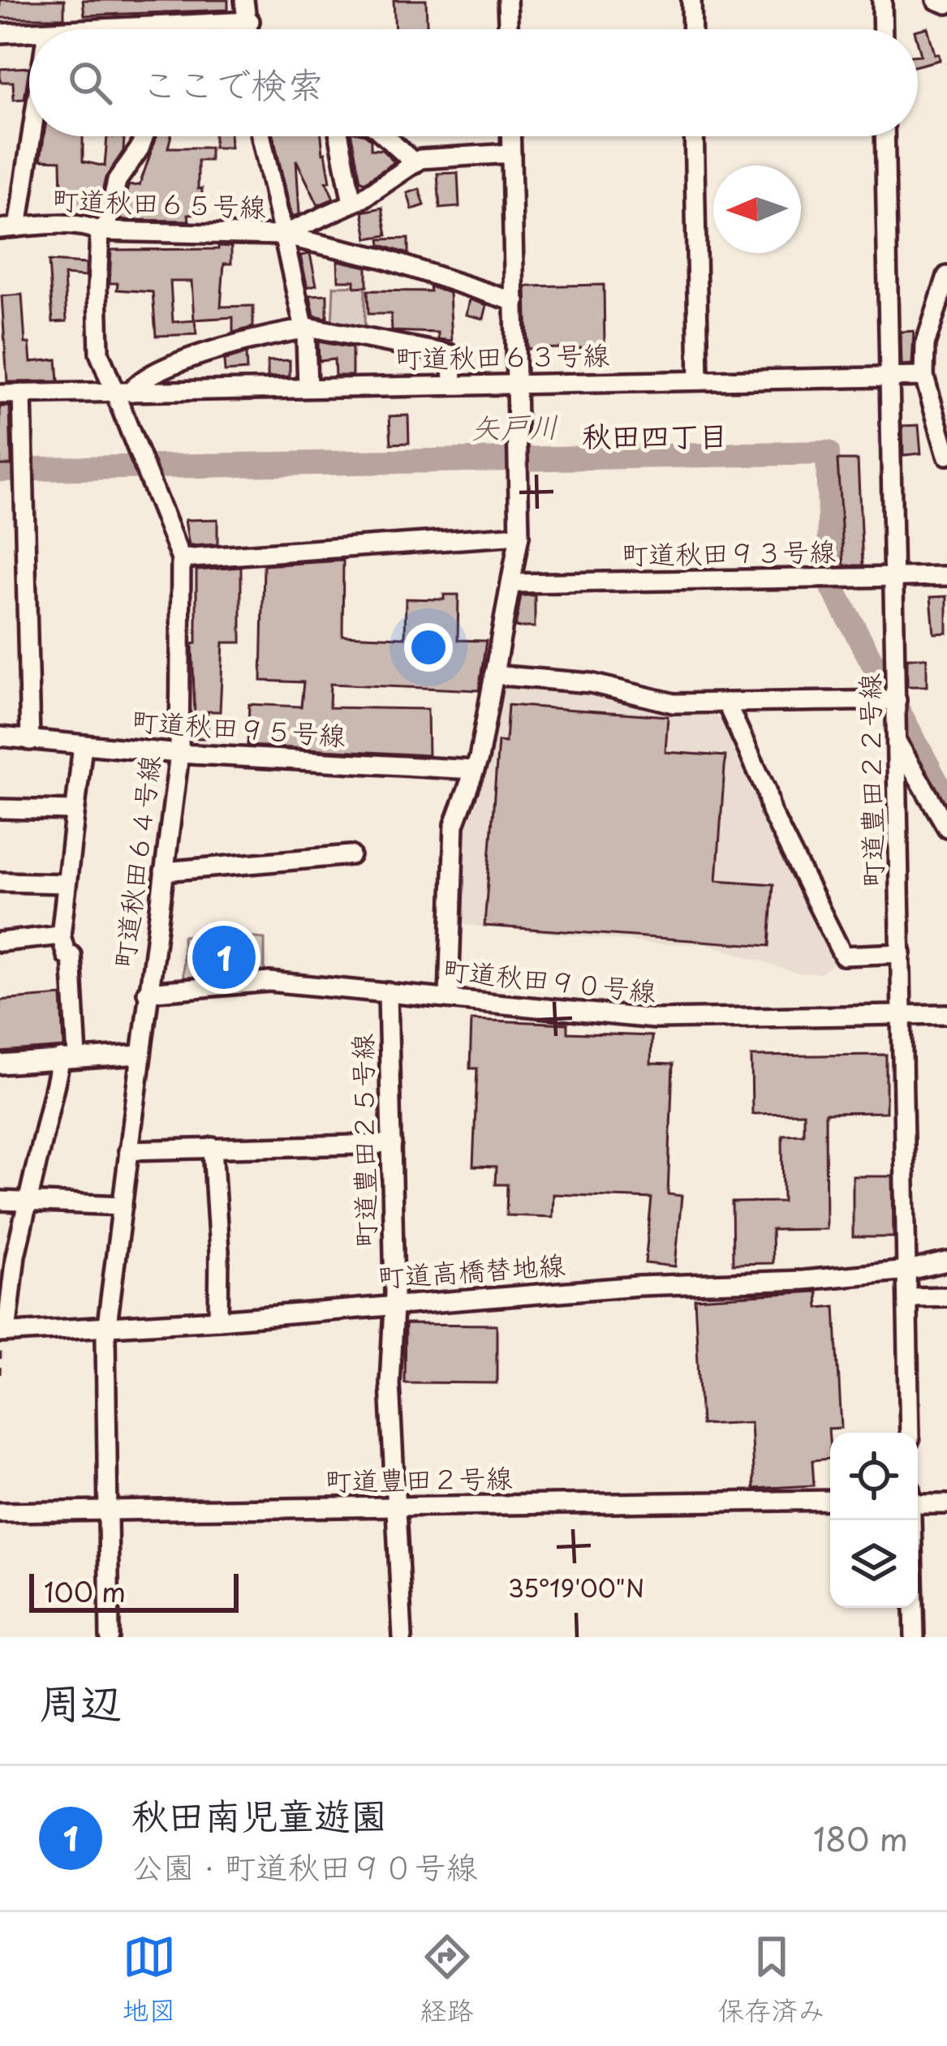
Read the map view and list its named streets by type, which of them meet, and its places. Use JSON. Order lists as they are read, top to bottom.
{
  "streets": {
    "street": [
      "町道秋田６５号線",
      "町道秋田６３号線",
      "町道秋田９３号線",
      "町道秋田９５号線",
      "町道豊田２２号線",
      "町道秋田６４号線",
      "町道秋田９０号線",
      "町道豊田２５号線",
      "町道高橋替地線",
      "町道豊田２号線"
    ]
  },
  "crossings": [
    ["町道秋田６５号線", "町道秋田６４号線"],
    ["町道秋田６３号線", "町道豊田２２号線"],
    ["町道秋田６３号線", "町道秋田６４号線"],
    ["町道秋田９３号線", "町道豊田２２号線"],
    ["町道秋田９５号線", "町道秋田６４号線"],
    ["町道豊田２２号線", "町道秋田９０号線"],
    ["町道豊田２２号線", "町道高橋替地線"],
    ["町道秋田６４号線", "町道秋田９０号線"],
    ["町道秋田６４号線", "町道高橋替地線"],
    ["町道秋田６４号線", "町道豊田２号線"],
    ["町道秋田９０号線", "町道豊田２５号線"],
    ["町道豊田２５号線", "町道高橋替地線"],
    ["町道豊田２５号線", "町道豊田２号線"]
  ],
  "districts": ["秋田四丁目"],
  "water": ["矢戸川"],
  "scale_bar": "100 m",
  "north": "left",
  "page": {
    "search": "ここで検索",
    "pins": "1",
    "scale": "100 m",
    "heading": "周辺",
    "list": [
      {
        "mark": "1",
        "name": "秋田南児童遊園",
        "note": "公園 · 町道秋田９０号線",
        "value": "180 m"
      }
    ],
    "nav": ["地図", "経路", "保存済み"]
  },
  "coordinates": ["35°19'00\"N"]
}
